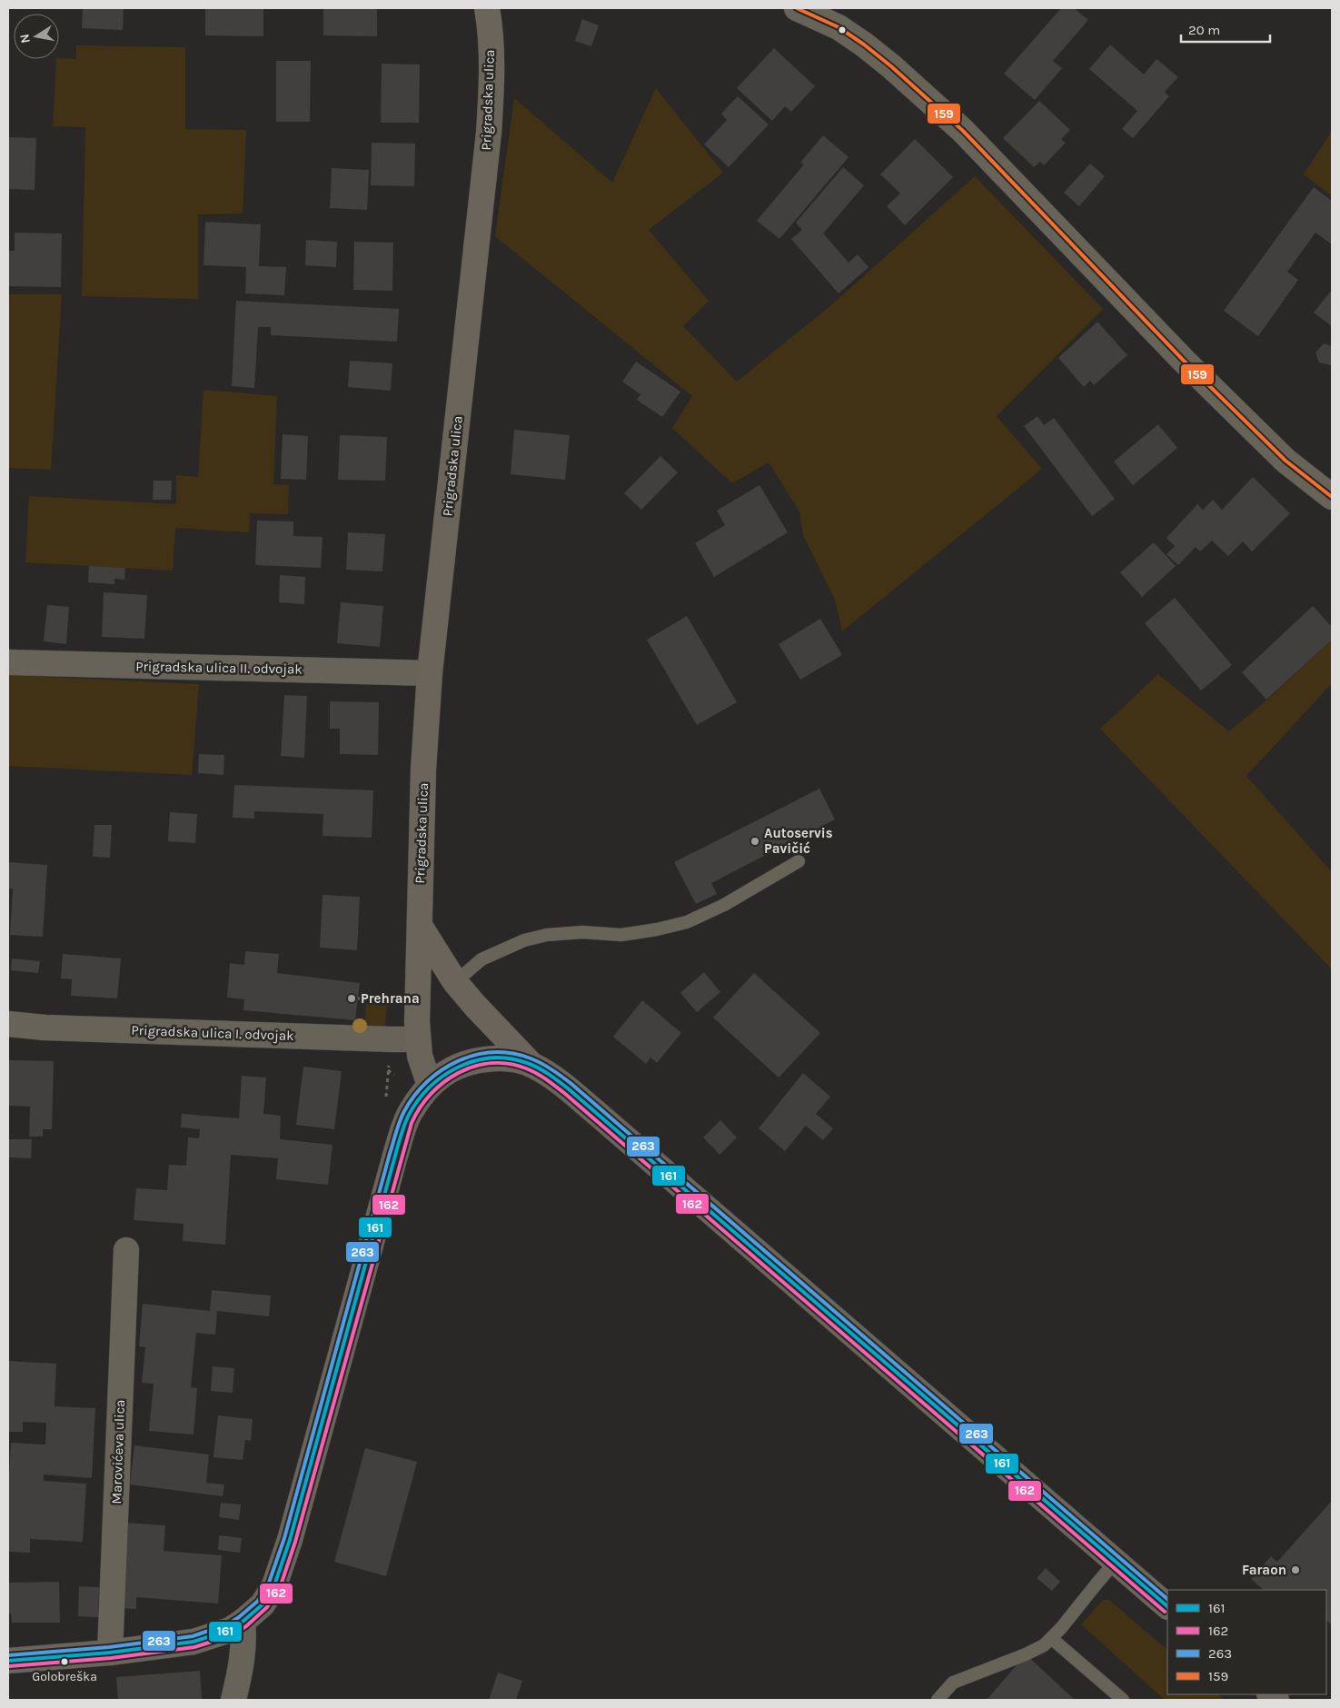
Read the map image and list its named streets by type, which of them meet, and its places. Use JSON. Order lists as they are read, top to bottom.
{
  "streets": {
    "main road": ["Prigradska ulica"],
    "street": ["Prigradska ulica II. odvojak", "Prigradska ulica I. odvojak", "Marovićeva ulica"]
  },
  "crossings": [
    ["Prigradska ulica", "Prigradska ulica II. odvojak"],
    ["Prigradska ulica", "Prigradska ulica I. odvojak"]
  ],
  "places": [
    "Autoservis Pavičić",
    "Prehrana",
    "Faraon",
    "Golobreška"
  ],
  "lines": [
    "transit line 159",
    "transit line 263",
    "transit line 161",
    "transit line 162"
  ],
  "legend": [
    "161",
    "162",
    "263",
    "159"
  ],
  "scale_bar": "20 m",
  "north": "left"
}
